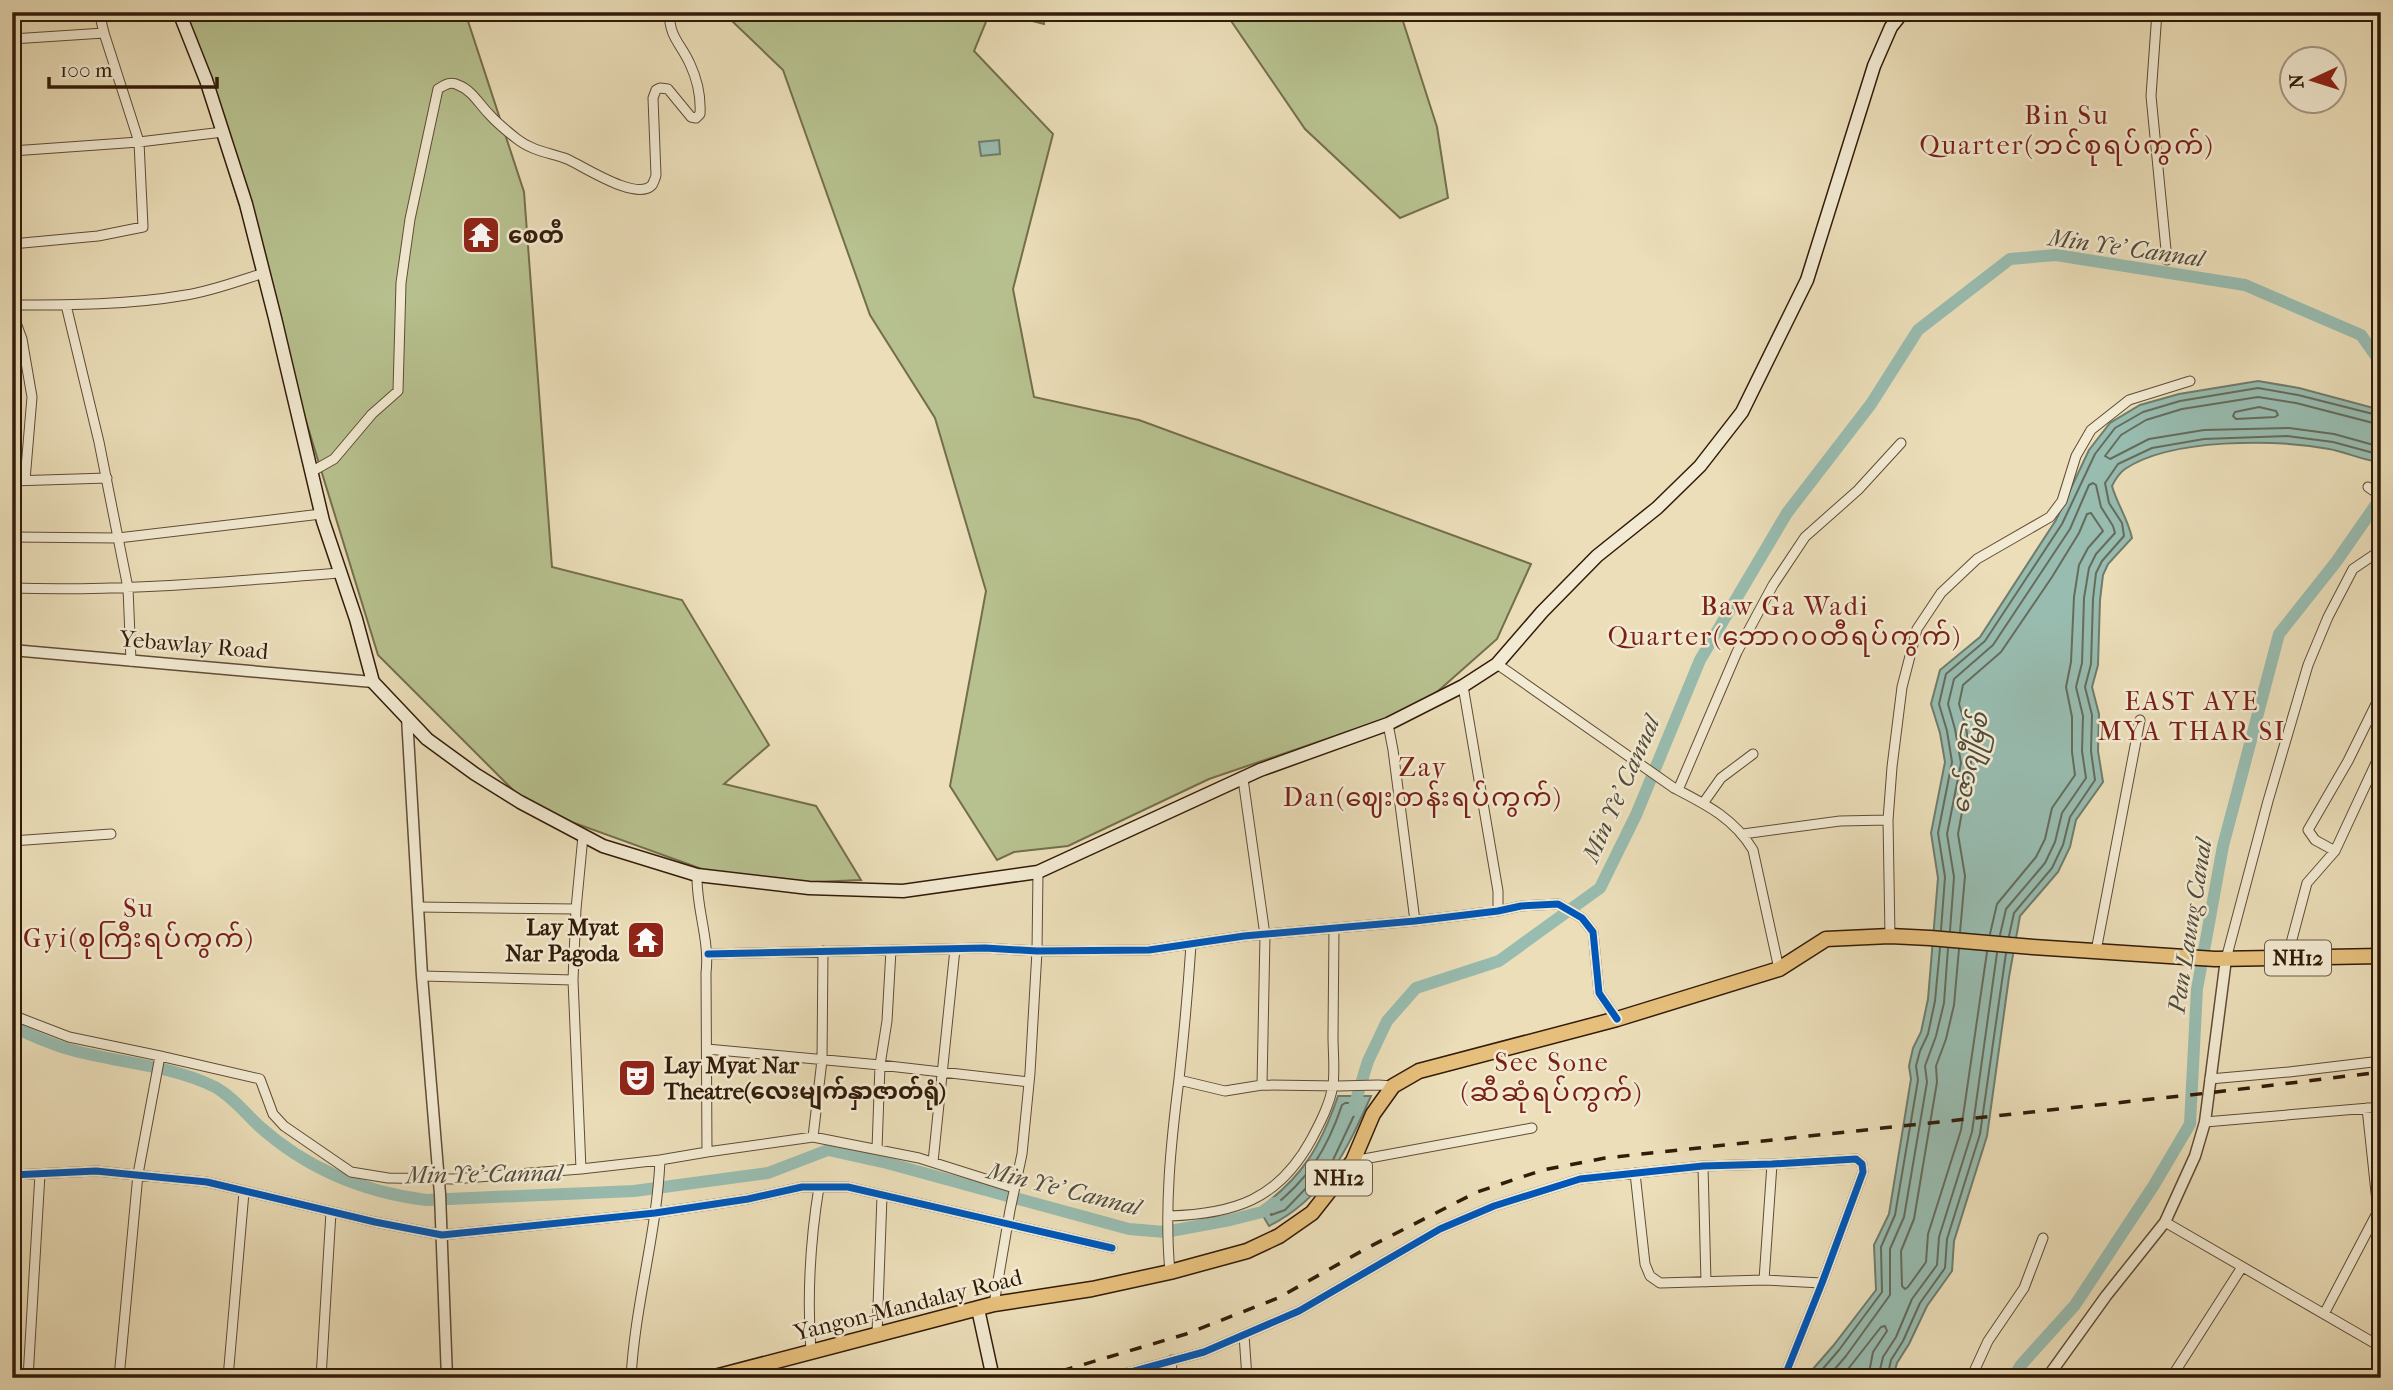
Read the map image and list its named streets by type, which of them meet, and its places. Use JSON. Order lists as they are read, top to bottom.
{
  "streets": {
    "highway": ["NH12", "Yangon-Mandalay Road"],
    "street": ["Yebawlay Road"]
  },
  "crossings": [
    ["NH12", "Yangon-Mandalay Road"]
  ],
  "districts": [
    "Bin Su Quarter(ဘင်စုရပ်ကွက်)",
    "Baw Ga Wadi Quarter(ဘောဂ၀တီရပ်ကွက်)",
    "EAST AYE MYA THAR SI",
    "Zay Dan(ဈေးတန်းရပ်ကွက်)",
    "Su Gyi(စုကြီးရပ်ကွက်)",
    "See Sone (ဆီဆုံရပ်ကွက်)"
  ],
  "water": ["Min Ye' Cannal", "ဇော်ဂျီမြစ်", "Pan Laung Canal"],
  "places": {
    "temple": ["စေတီ", "Lay Myat Nar Pagoda"],
    "theatre": ["Lay Myat Nar Theatre(လေးမျက်နှာဇာတ်ရုံ)"]
  },
  "scale_bar": "100 m",
  "north": "left"
}
